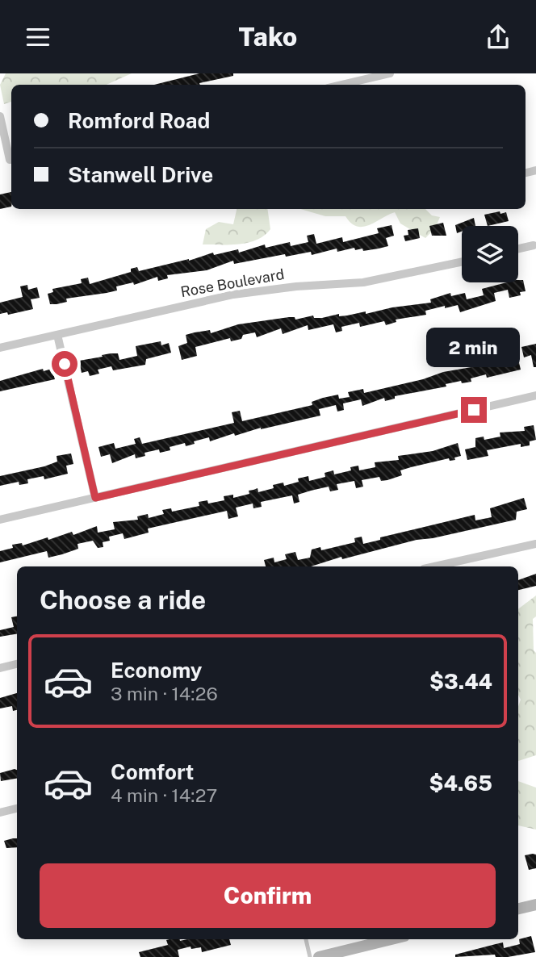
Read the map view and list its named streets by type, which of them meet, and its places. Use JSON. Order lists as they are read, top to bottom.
{
  "streets": {
    "street": ["Rose Boulevard"]
  },
  "page": {
    "header": "Tako",
    "banner": ["Romford Road", "Stanwell Drive"],
    "bubble": "2 min",
    "heading": "Choose a ride",
    "list": [
      {
        "name": "Economy",
        "note": "3 min · 14:26",
        "value": "$3.44"
      },
      {
        "name": "Comfort",
        "note": "4 min · 14:27",
        "value": "$4.65"
      }
    ],
    "buttons": "Confirm"
  }
}
